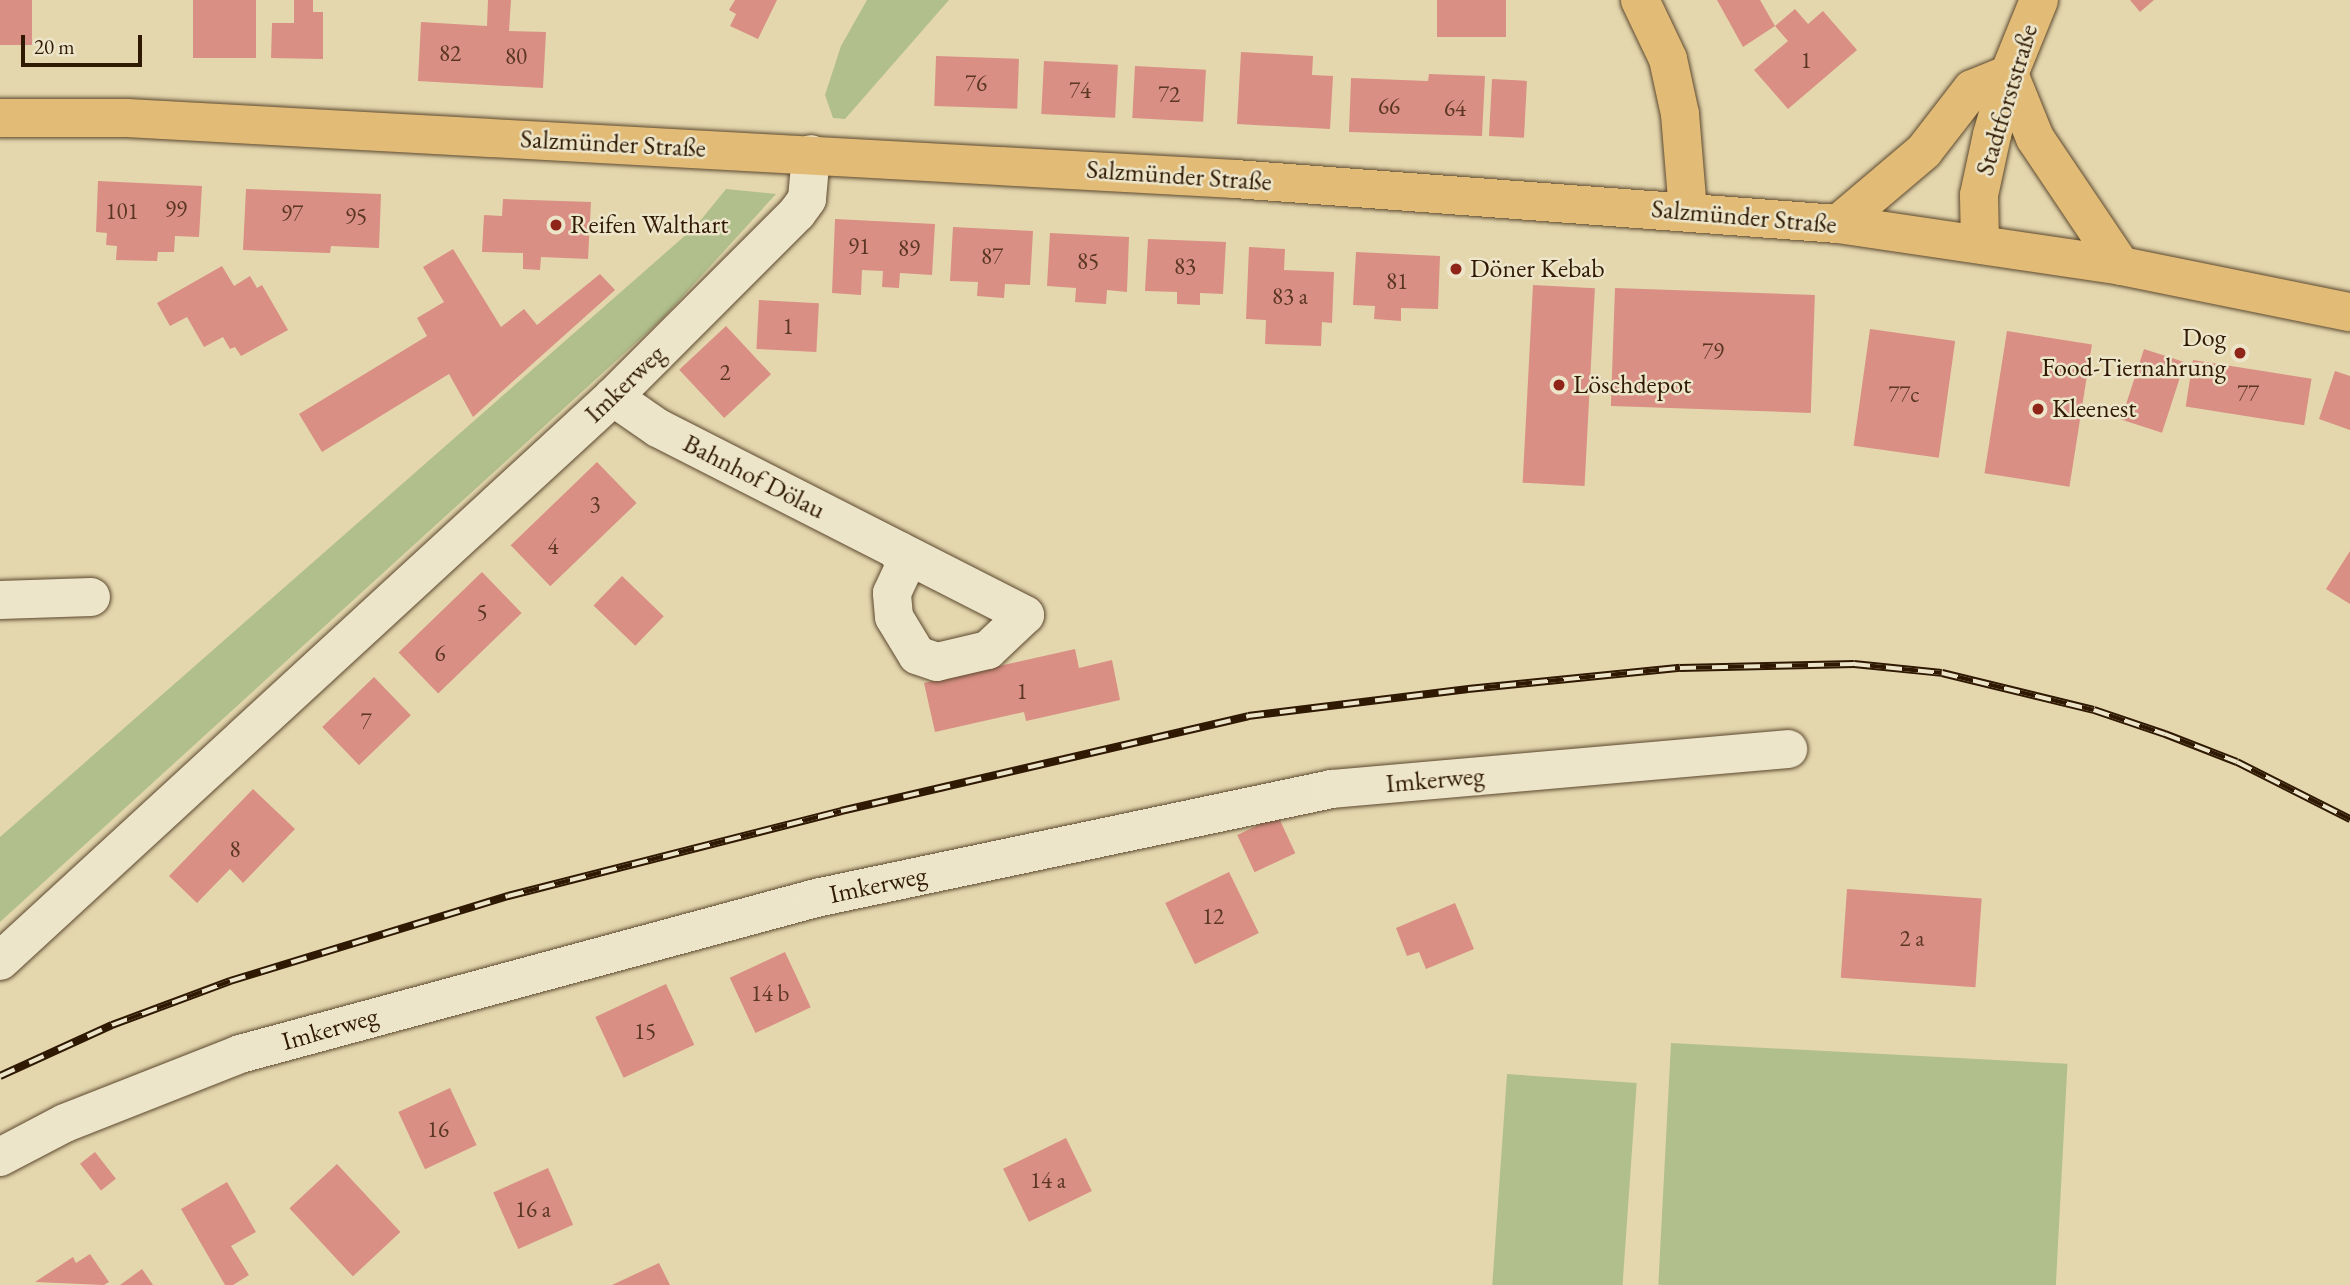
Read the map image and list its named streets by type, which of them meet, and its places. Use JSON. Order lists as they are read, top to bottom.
{
  "streets": {
    "main road": ["Stadtforststraße", "Salzmünder Straße"],
    "street": ["Imkerweg", "Bahnhof Dölau"]
  },
  "crossings": [
    ["Stadtforststraße", "Salzmünder Straße"],
    ["Salzmünder Straße", "Imkerweg"],
    ["Imkerweg", "Bahnhof Dölau"]
  ],
  "places": [
    "Reifen Walthart",
    "Döner Kebab",
    "Dog Food-Tiernahrung",
    "Löschdepot",
    "Kleenest"
  ],
  "house_numbers": [
    "82",
    "80",
    "1",
    "76",
    "74",
    "72",
    "66",
    "64",
    "99",
    "101",
    "97",
    "95",
    "91",
    "89",
    "87",
    "85",
    "83",
    "81",
    "83 a",
    "1",
    "79",
    "2",
    "77",
    "77c",
    "3",
    "4",
    "5",
    "6",
    "1",
    "7",
    "8",
    "12",
    "2 a",
    "14 b",
    "15",
    "16",
    "14 a",
    "16 a"
  ],
  "scale_bar": "20 m"
}
